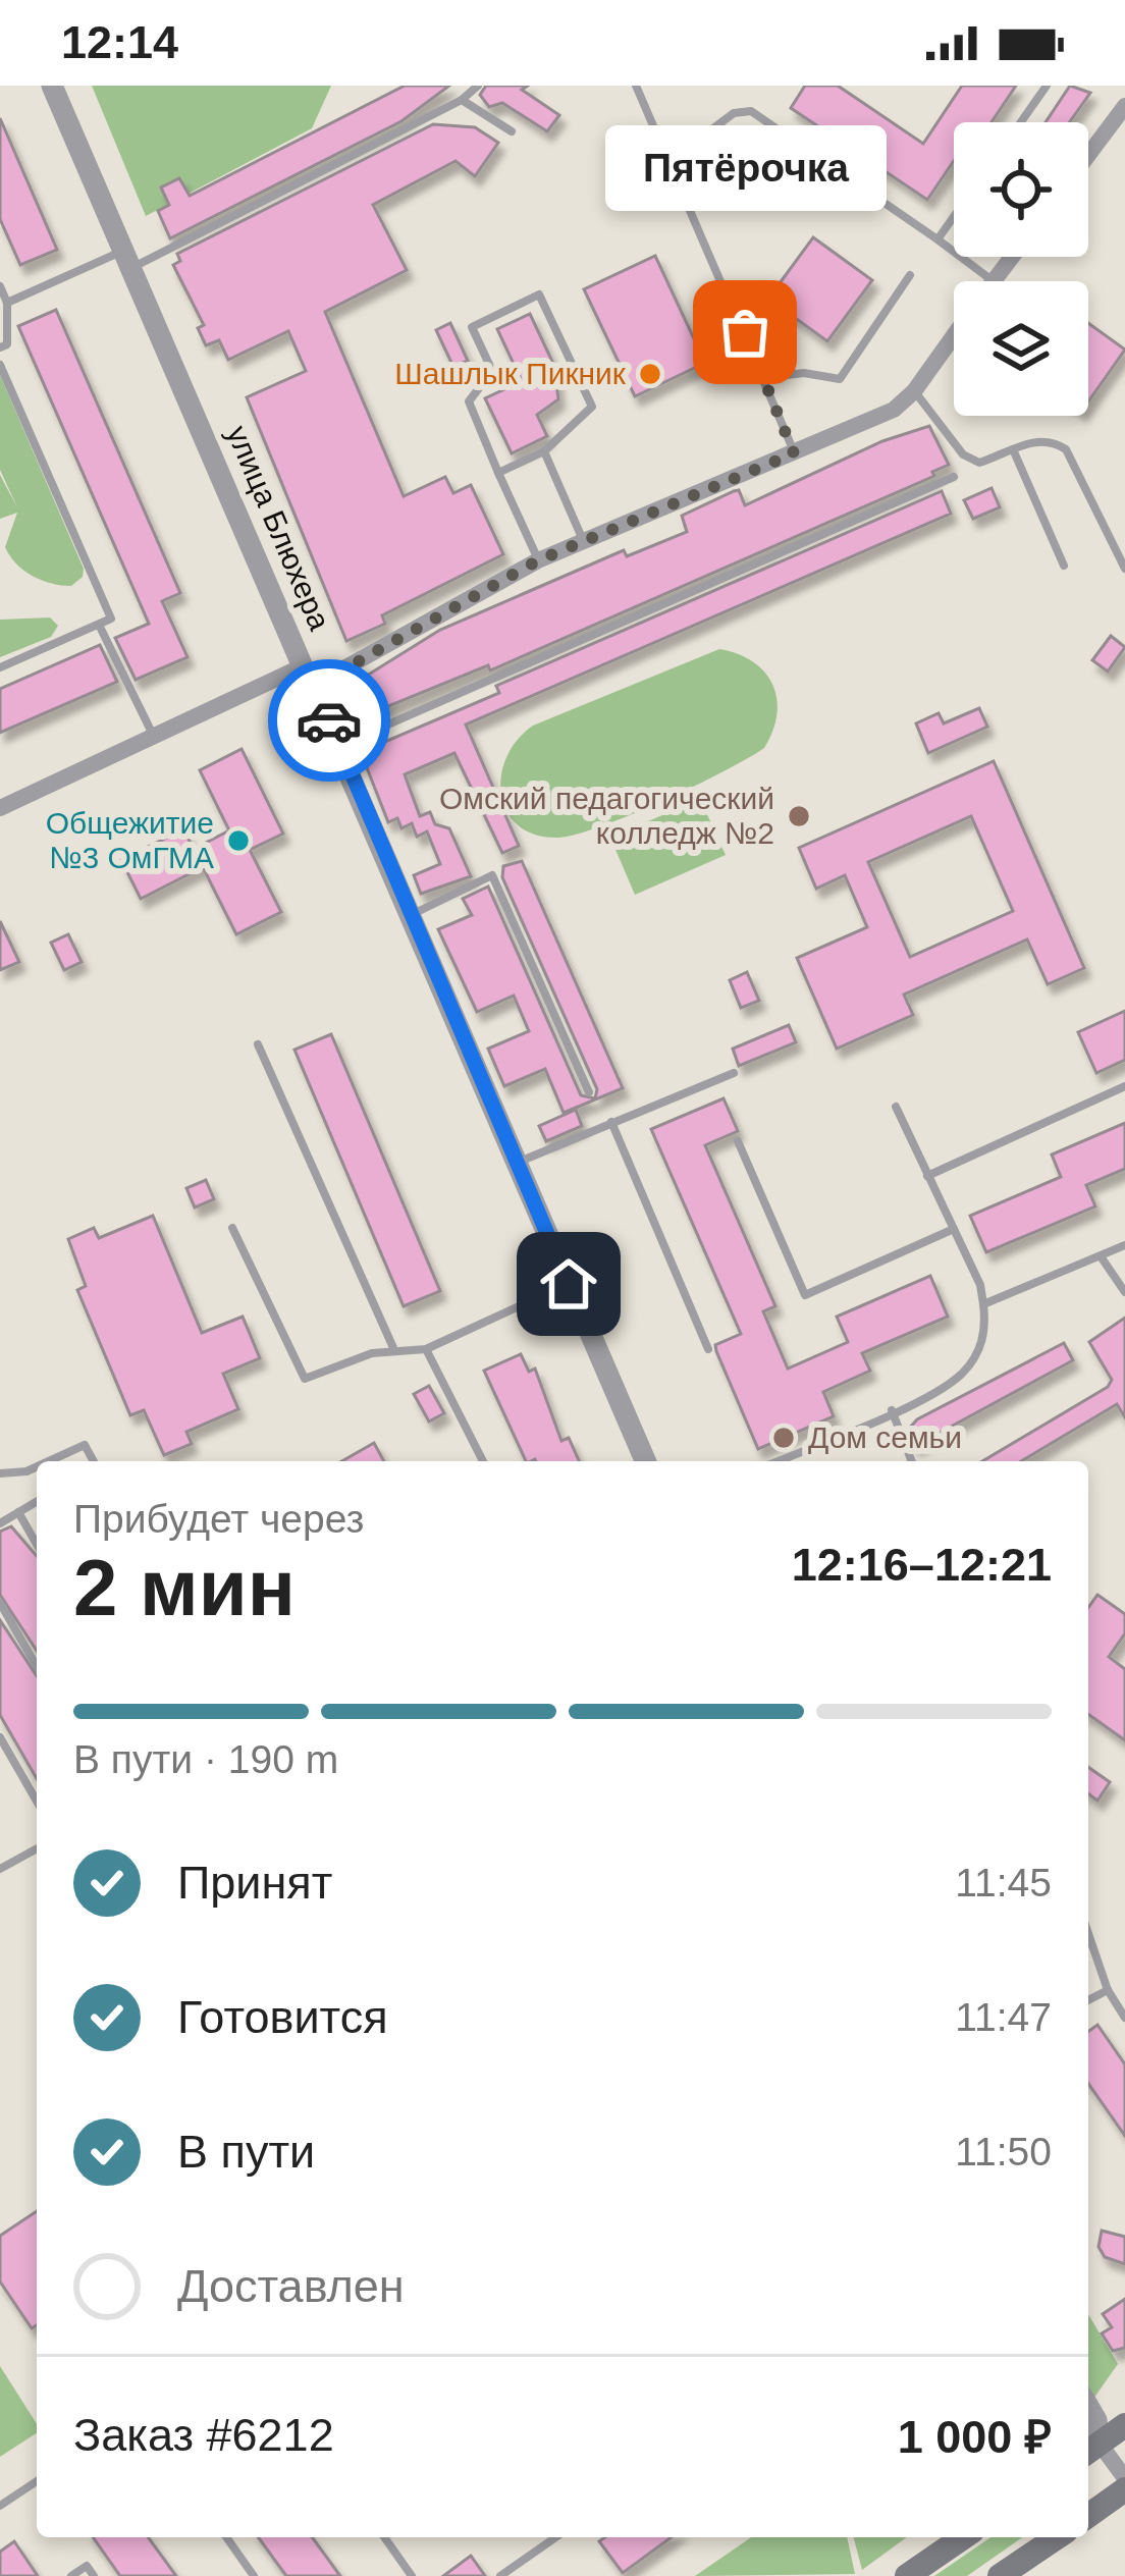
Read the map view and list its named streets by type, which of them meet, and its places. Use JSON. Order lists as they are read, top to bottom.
{
  "streets": {
    "street": ["улица Блюхера"]
  },
  "places": [
    "Пятёрочка",
    "Шашлык Пикник",
    "Омский педагогический колледж №2",
    "Общежитие №3 ОмГМА",
    "Дом семьи"
  ],
  "page": {
    "status": "12:14",
    "bubble": "Пятёрочка",
    "heading": ["2 мин", "Прибудет через", "12:16–12:21"],
    "panel": ["Заказ #6212", "1 000 ₽"],
    "bar": "В пути · 190 m",
    "list": [
      ["Принят", "11:45"],
      ["Готовится", "11:47"],
      ["В пути", "11:50"],
      "Доставлен"
    ]
  }
}
